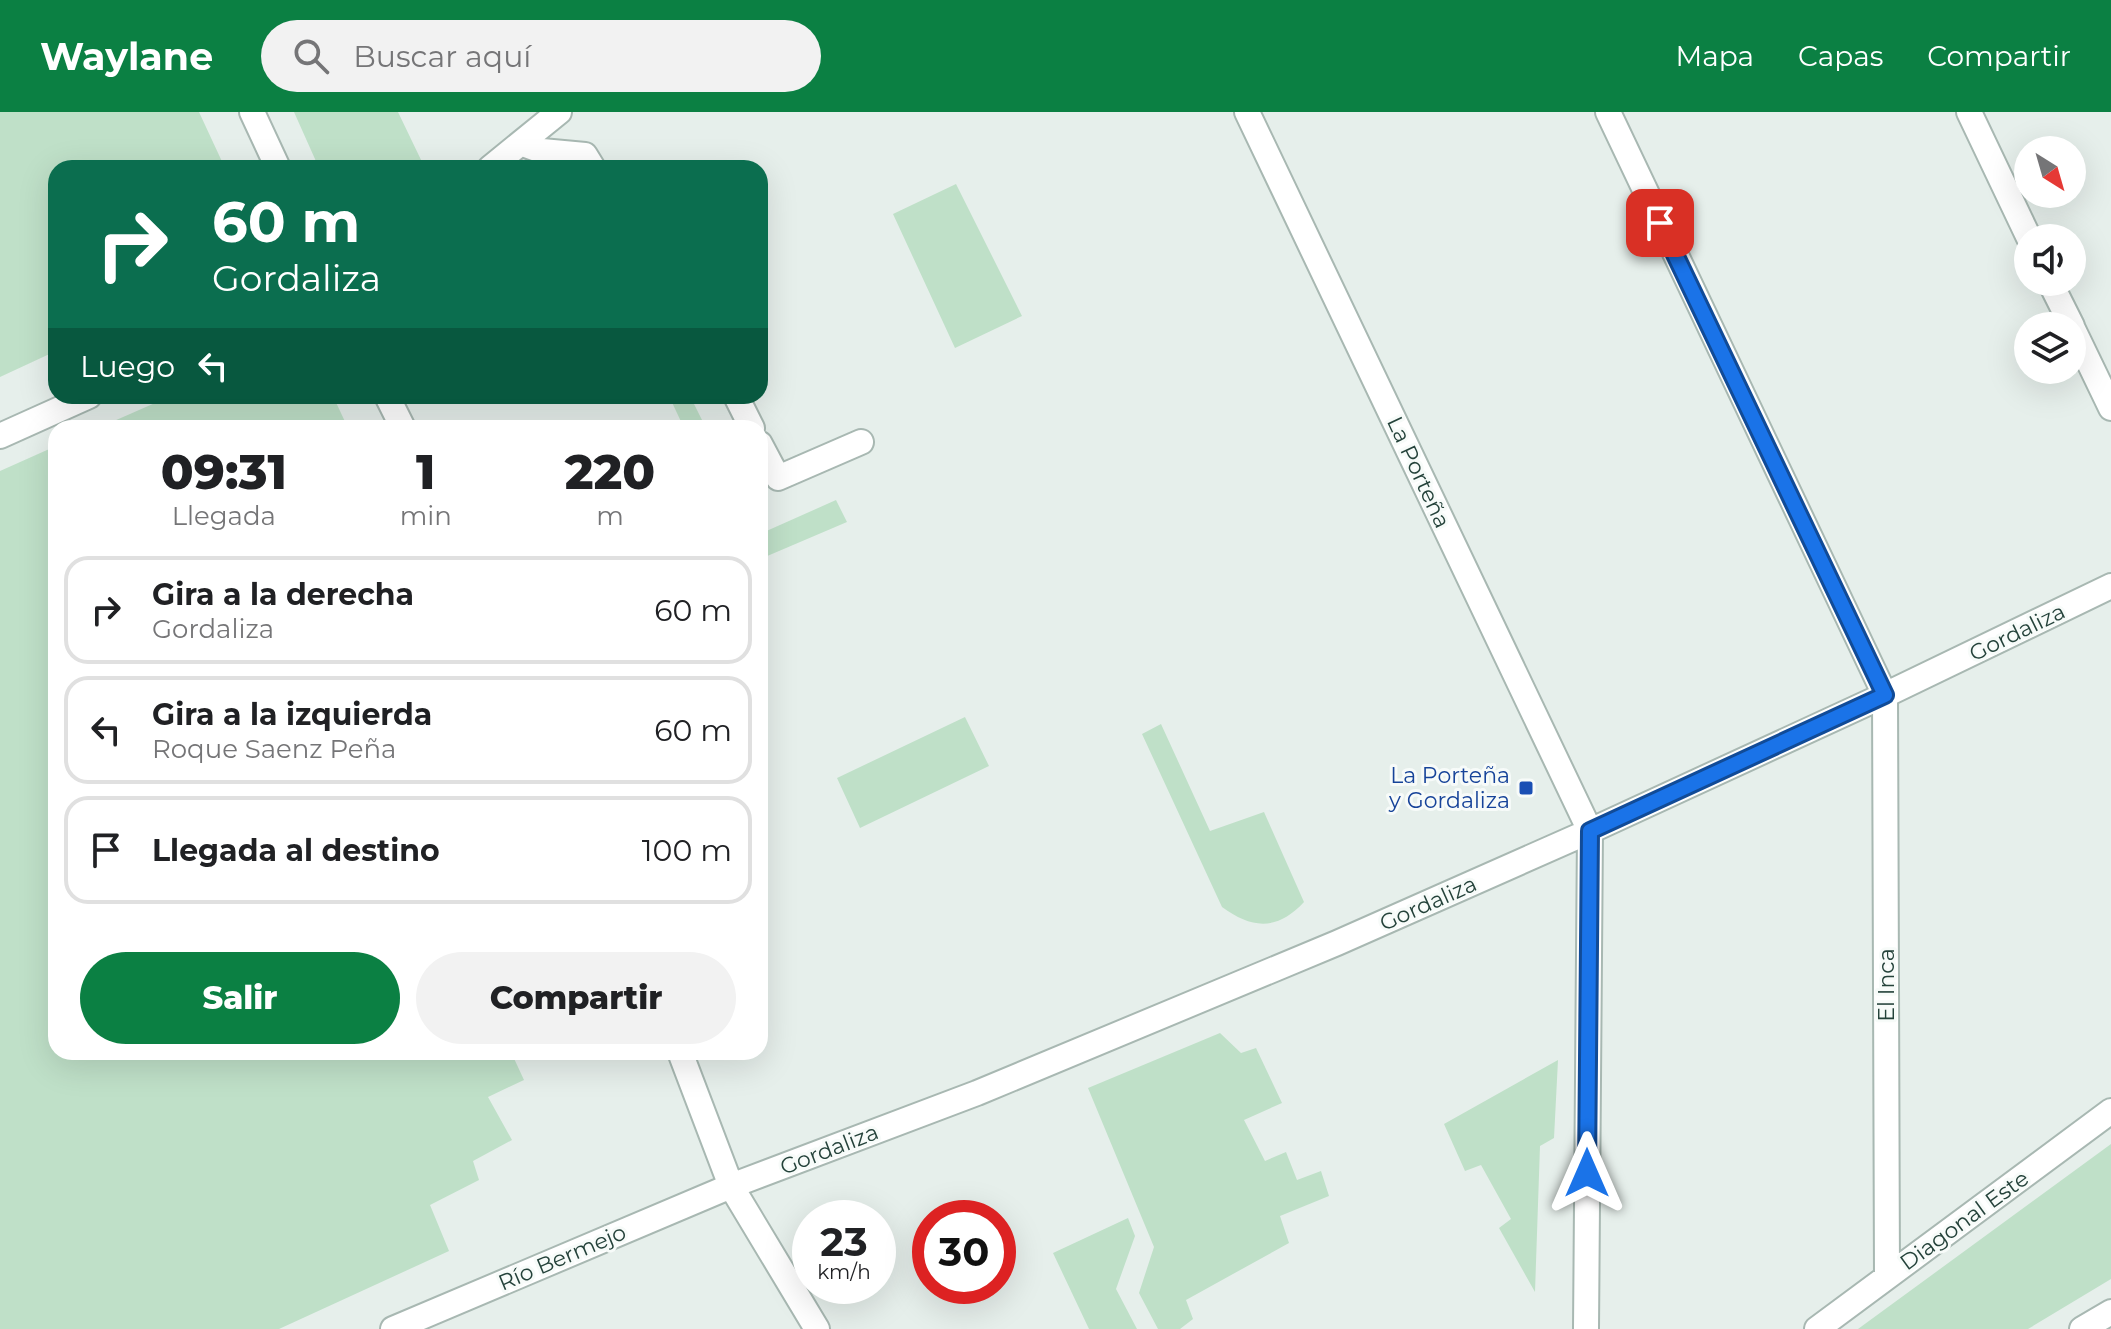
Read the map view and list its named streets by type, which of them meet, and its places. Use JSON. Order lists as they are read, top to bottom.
{
  "streets": {
    "street": [
      "La Porteña",
      "Gordaliza",
      "El Inca",
      "Diagonal Este",
      "Río Bermejo"
    ]
  },
  "crossings": [
    ["La Porteña", "Gordaliza"],
    ["Gordaliza", "El Inca"],
    ["Gordaliza", "Río Bermejo"],
    ["El Inca", "Diagonal Este"]
  ],
  "places": {
    "transit": ["La Porteña y Gordaliza"]
  },
  "north": "bottom right",
  "page": {
    "header": "Waylane",
    "search": "Buscar aquí",
    "nav": ["Mapa", "Capas", "Compartir"],
    "turn": ["60 m", "Gordaliza"],
    "then": "Luego",
    "eta": [
      "09:31",
      "Llegada",
      "1",
      "min",
      "220",
      "m"
    ],
    "list": [
      {
        "name": "Gira a la derecha",
        "note": "Gordaliza",
        "value": "60 m"
      },
      {
        "name": "Gira a la izquierda",
        "note": "Roque Saenz Peña",
        "value": "60 m"
      },
      {
        "name": "Llegada al destino",
        "value": "100 m"
      }
    ],
    "buttons": ["Salir", "Compartir"],
    "speed": "23 km/h",
    "limit": "30"
  }
}
